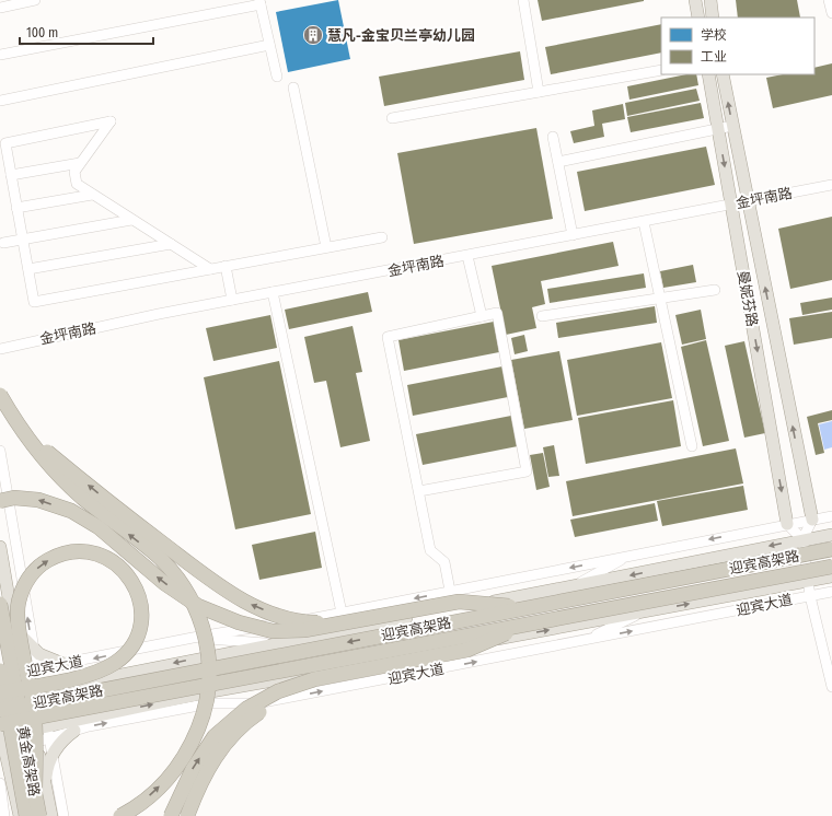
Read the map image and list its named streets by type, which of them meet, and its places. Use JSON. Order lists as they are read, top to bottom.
{
  "streets": {
    "highway": ["迎宾高架路", "黄金高架路"],
    "main road": ["曼妮芬路", "迎宾大道"],
    "street": ["金坪南路"]
  },
  "crossings": [
    ["金坪南路", "曼妮芬路"],
    ["曼妮芬路", "迎宾大道"],
    ["迎宾高架路", "迎宾大道"]
  ],
  "places": {
    "building": ["慧凡-金宝贝兰亭幼儿园"]
  },
  "legend": ["学校", "工业"],
  "scale_bar": "100 m"
}
